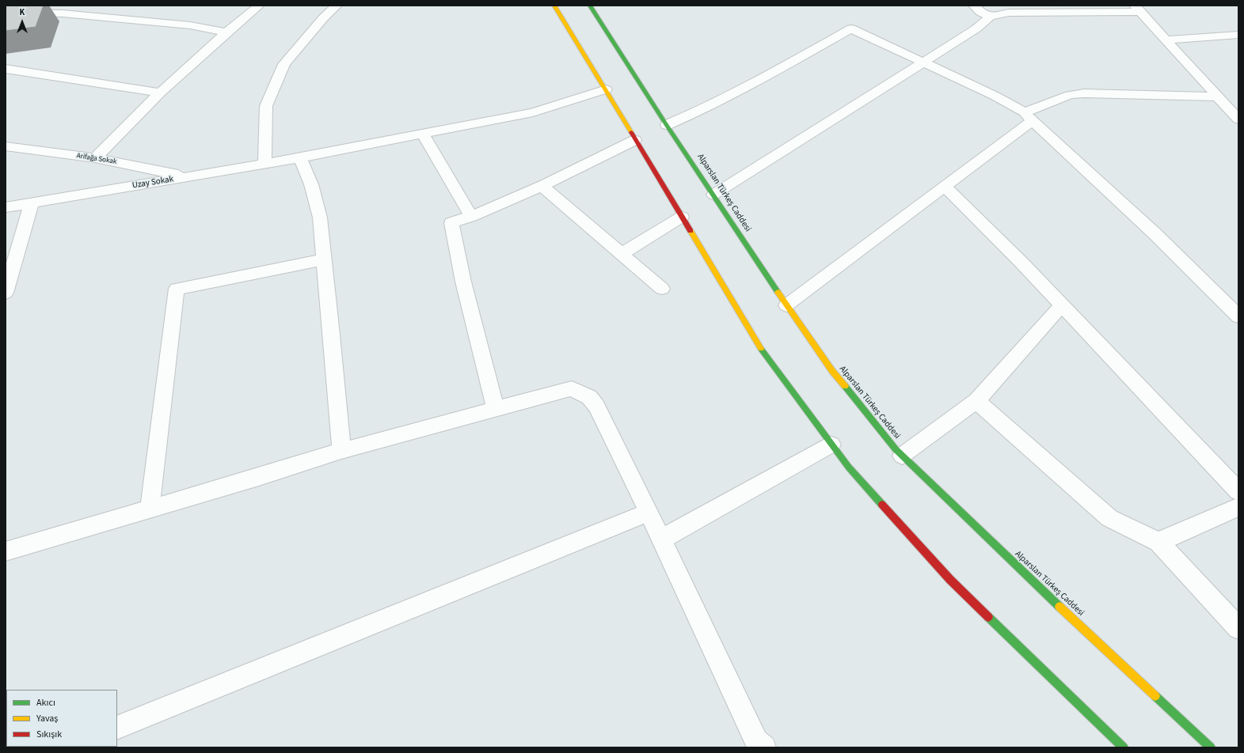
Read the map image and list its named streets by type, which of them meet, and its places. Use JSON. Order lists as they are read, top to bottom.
{
  "streets": {
    "street": ["Arifağa Sokak", "Uzay Sokak", "Alparslan Türkeş Caddesi"]
  },
  "crossings": [
    ["Arifağa Sokak", "Uzay Sokak"]
  ],
  "legend": ["Akıcı", "Yavaş", "Sıkışık"],
  "north": "top"
}
